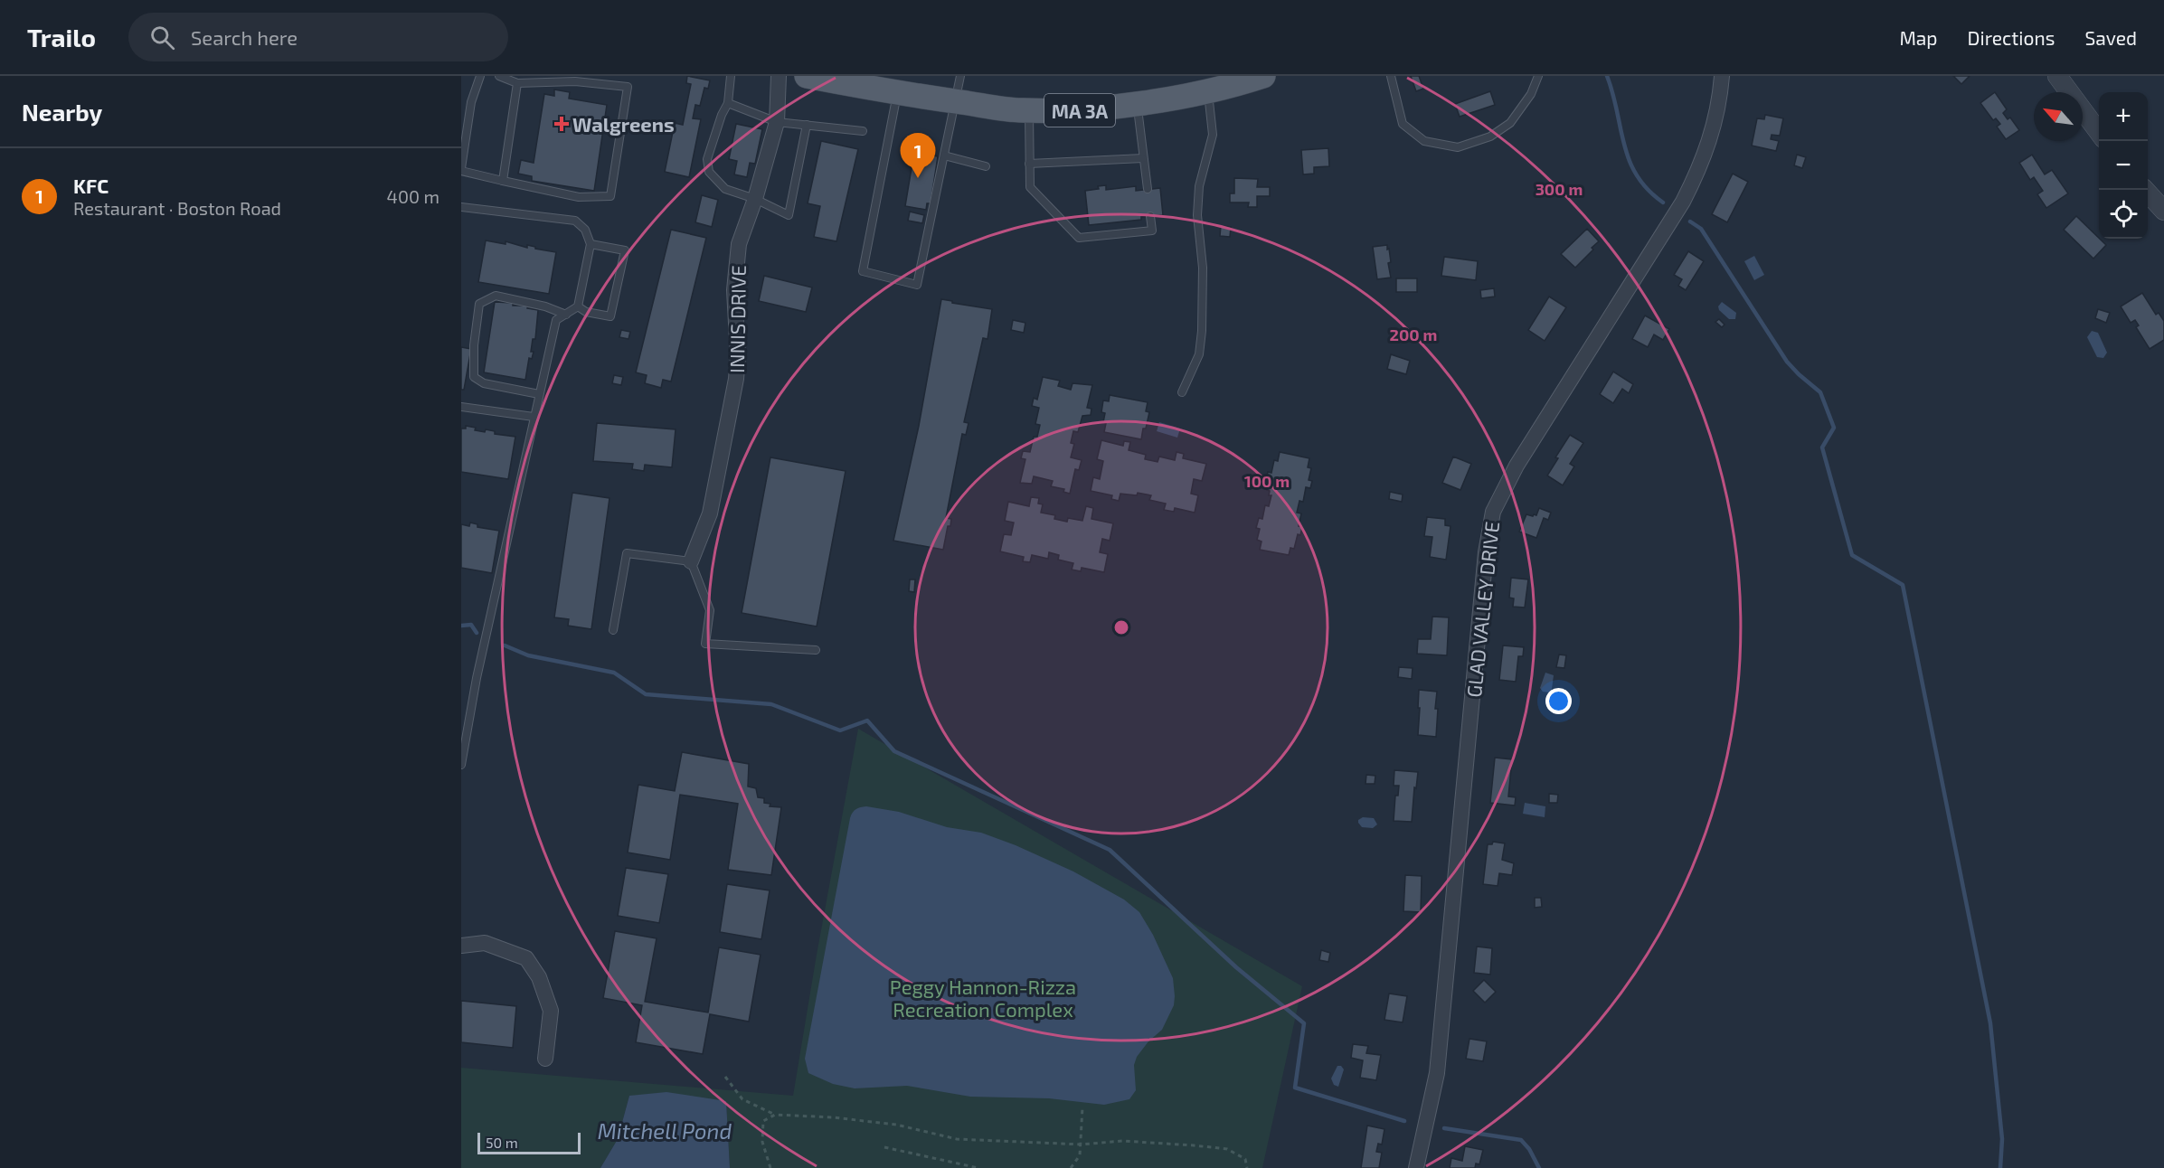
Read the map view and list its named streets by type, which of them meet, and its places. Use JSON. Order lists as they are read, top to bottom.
{
  "streets": {
    "main road": ["MA 3A"],
    "street": ["INNIS DRIVE", "GLAD VALLEY DRIVE"]
  },
  "water": ["Mitchell Pond"],
  "parks": ["Peggy Hannon-Rizza Recreation Complex"],
  "places": {
    "health": ["Walgreens"]
  },
  "scale_bar": "50 m",
  "north": "top left",
  "page": {
    "header": "Trailo",
    "search": "Search here",
    "nav": ["Map", "Directions", "Saved"],
    "heading": "Nearby",
    "map_buttons": ["+", "−"],
    "pins": "1",
    "list": [
      {
        "mark": "1",
        "name": "KFC",
        "note": "Restaurant · Boston Road",
        "value": "400 m"
      }
    ],
    "scale": "50 m"
  },
  "rings": ["300 m", "200 m", "100 m"]
}
